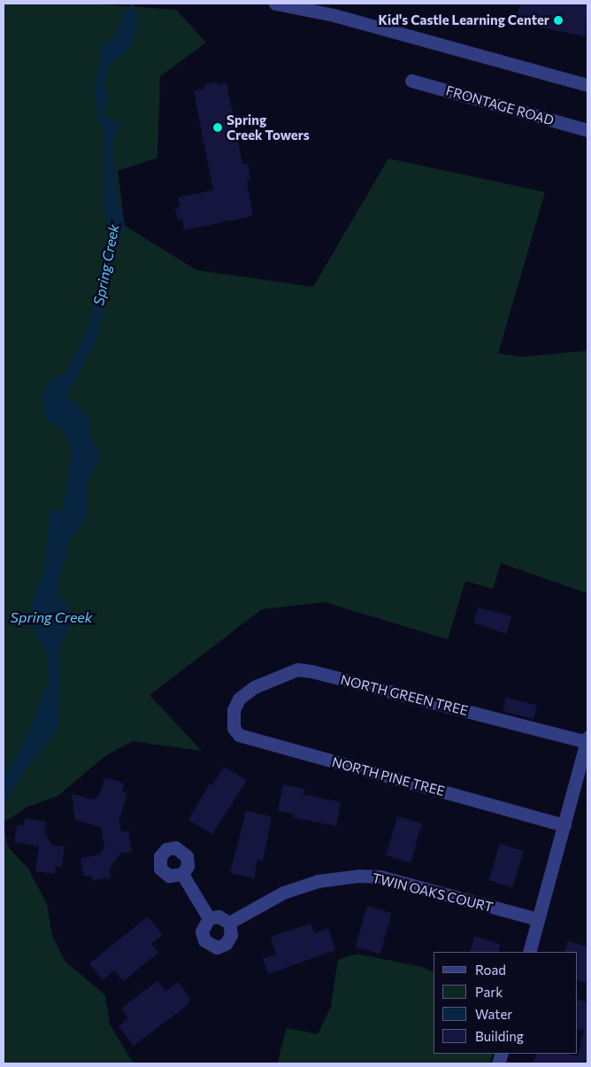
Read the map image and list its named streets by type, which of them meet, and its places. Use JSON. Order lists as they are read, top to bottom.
{
  "streets": {
    "street": [
      "FRONTAGE ROAD",
      "NORTH GREEN TREE",
      "NORTH PINE TREE",
      "TWIN OAKS COURT"
    ]
  },
  "crossings": [
    ["NORTH GREEN TREE", "NORTH PINE TREE"]
  ],
  "water": ["Spring Creek"],
  "places": ["Kid's Castle Learning Center", "Spring Creek Towers"],
  "legend": [
    "Road",
    "Park",
    "Water",
    "Building"
  ]
}
